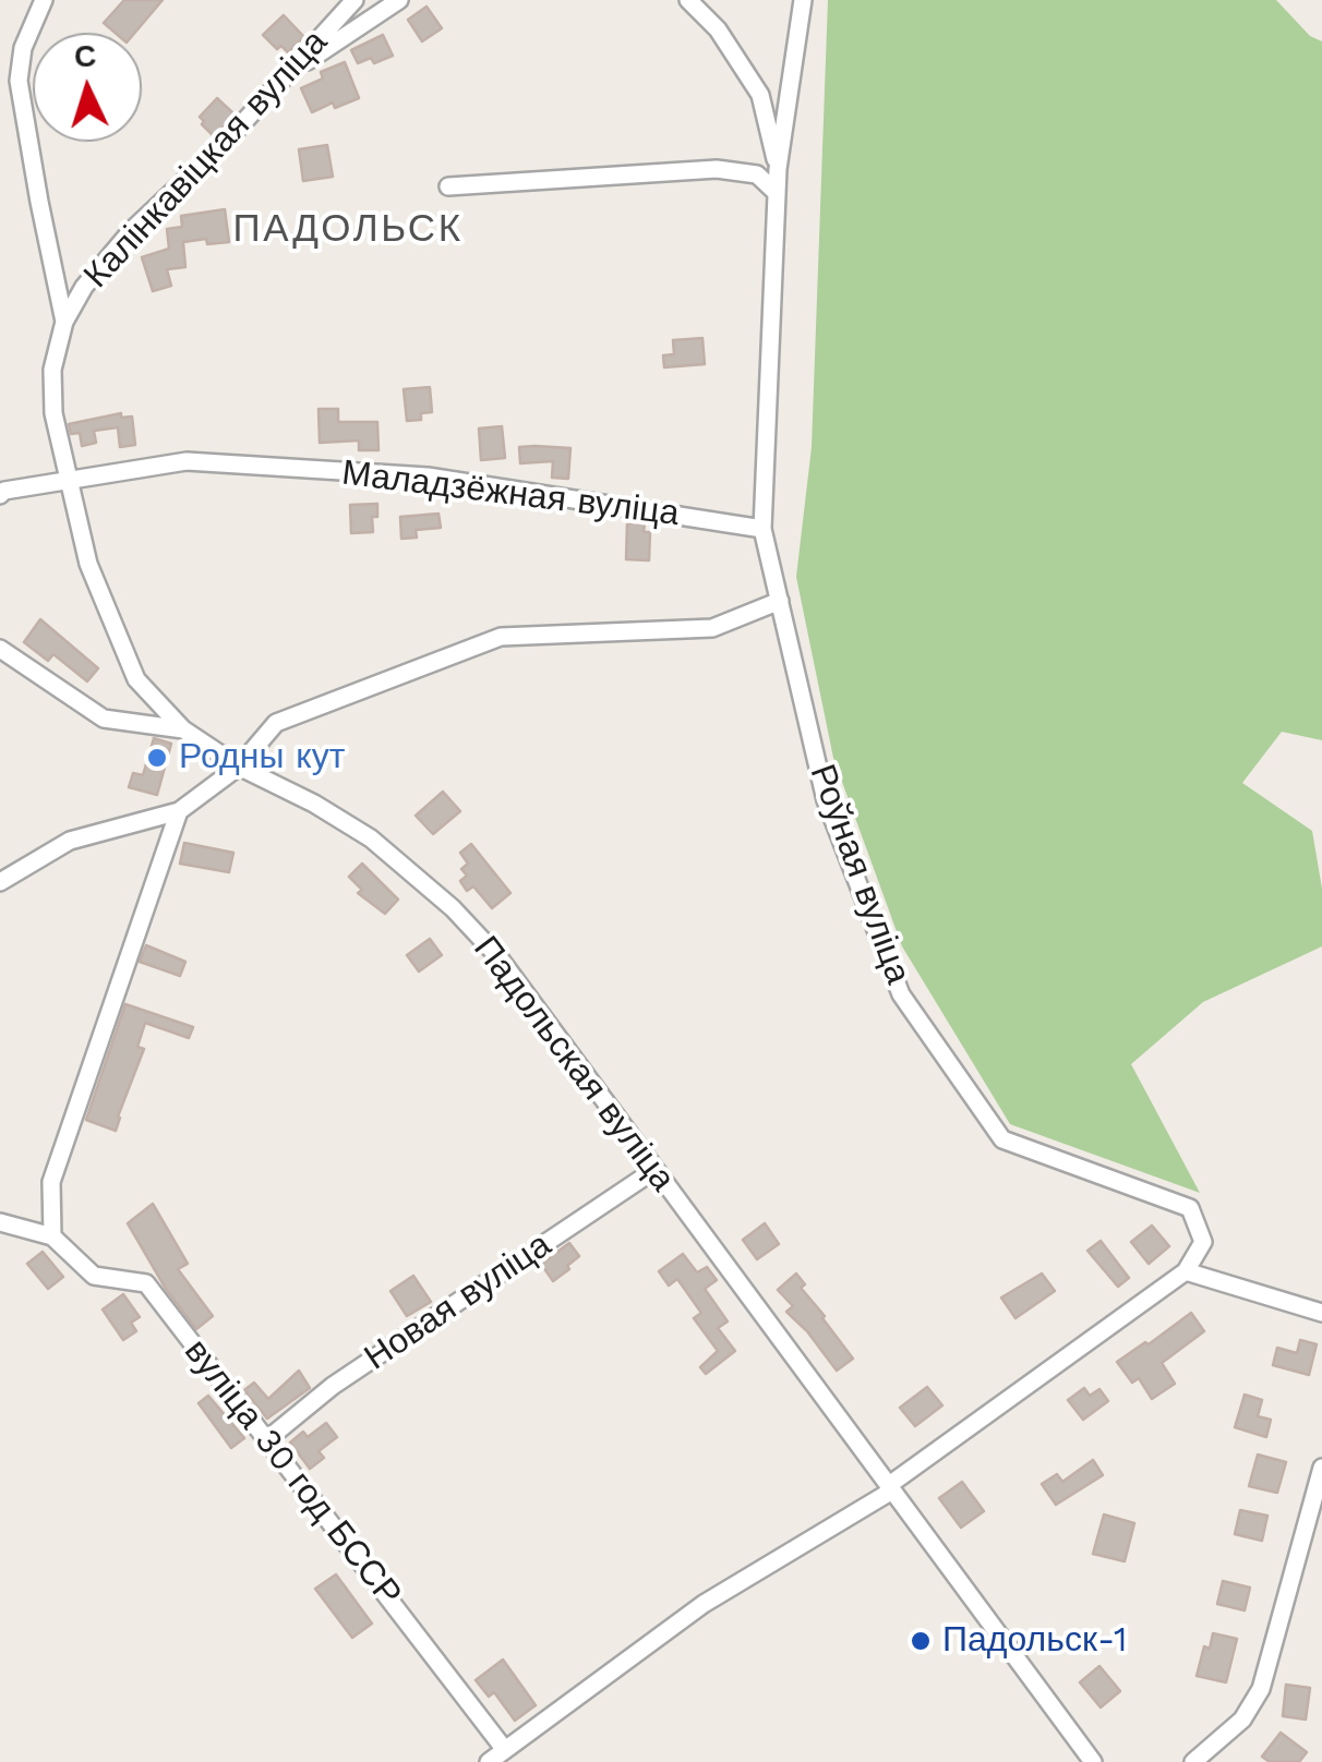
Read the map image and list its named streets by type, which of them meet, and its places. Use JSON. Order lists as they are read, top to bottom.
{
  "streets": {
    "street": [
      "Калінкавіцкая вуліца",
      "Маладзёжная вуліца",
      "Роўная вуліца",
      "Падольская вуліца",
      "Новая вуліца",
      "вуліца 30 год БССР"
    ]
  },
  "crossings": [
    ["Калінкавіцкая вуліца", "Маладзёжная вуліца"],
    ["Калінкавіцкая вуліца", "Падольская вуліца"],
    ["Падольская вуліца", "Новая вуліца"],
    ["Новая вуліца", "вуліца 30 год БССР"]
  ],
  "districts": ["ПАДОЛЬСК"],
  "places": ["Родны кут", "Падольск-1"],
  "north": "top"
}
